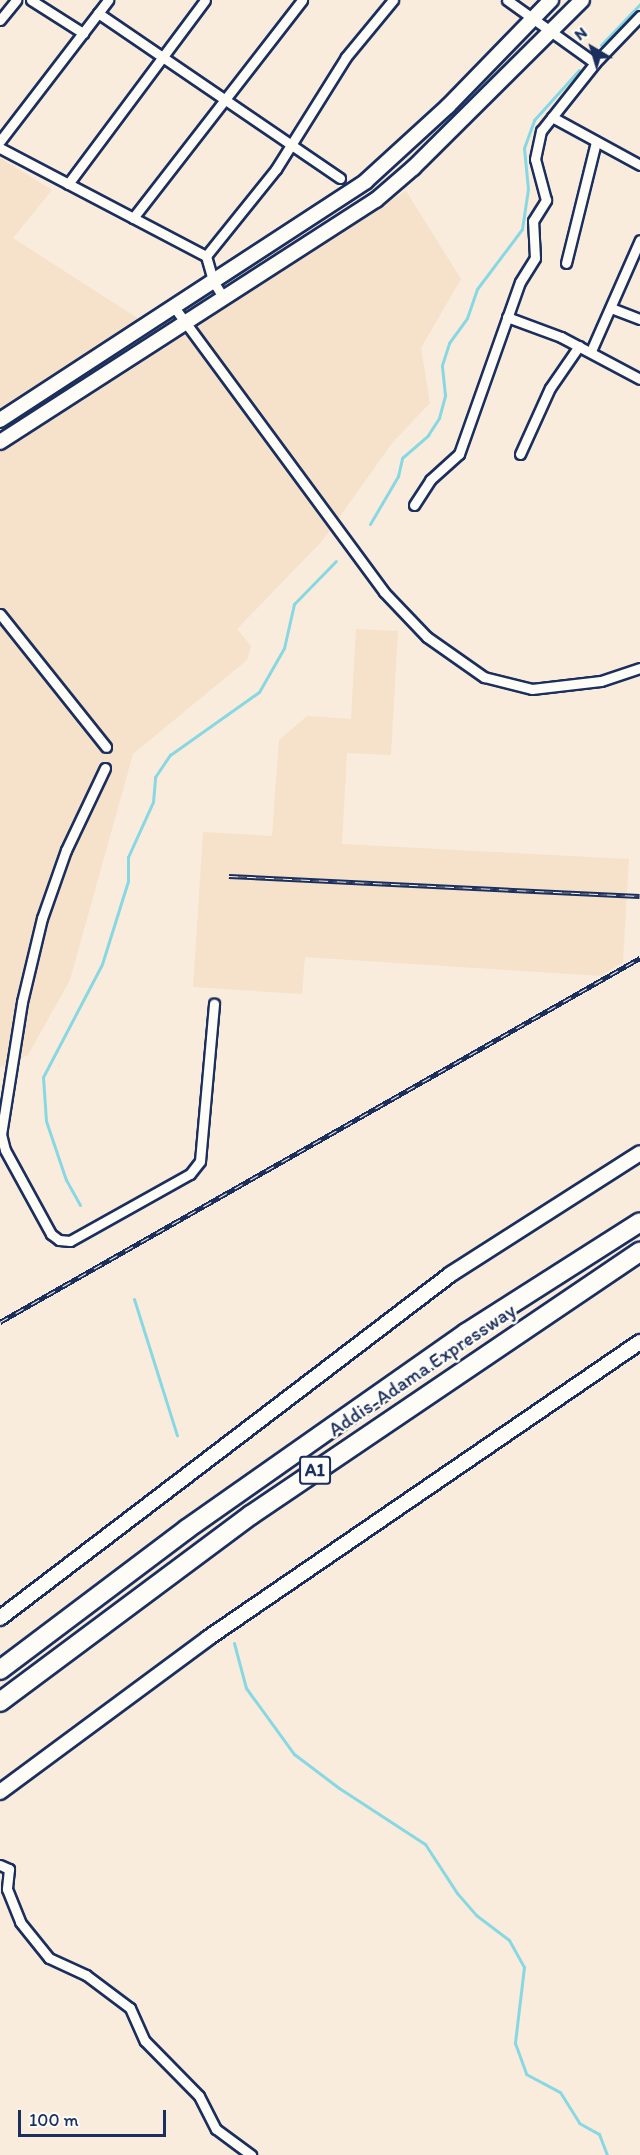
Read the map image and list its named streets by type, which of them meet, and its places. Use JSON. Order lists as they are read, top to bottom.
{
  "streets": {
    "highway": ["Addis-Adama Expressway", "A1"]
  },
  "scale_bar": "100 m",
  "north": "top left"
}
